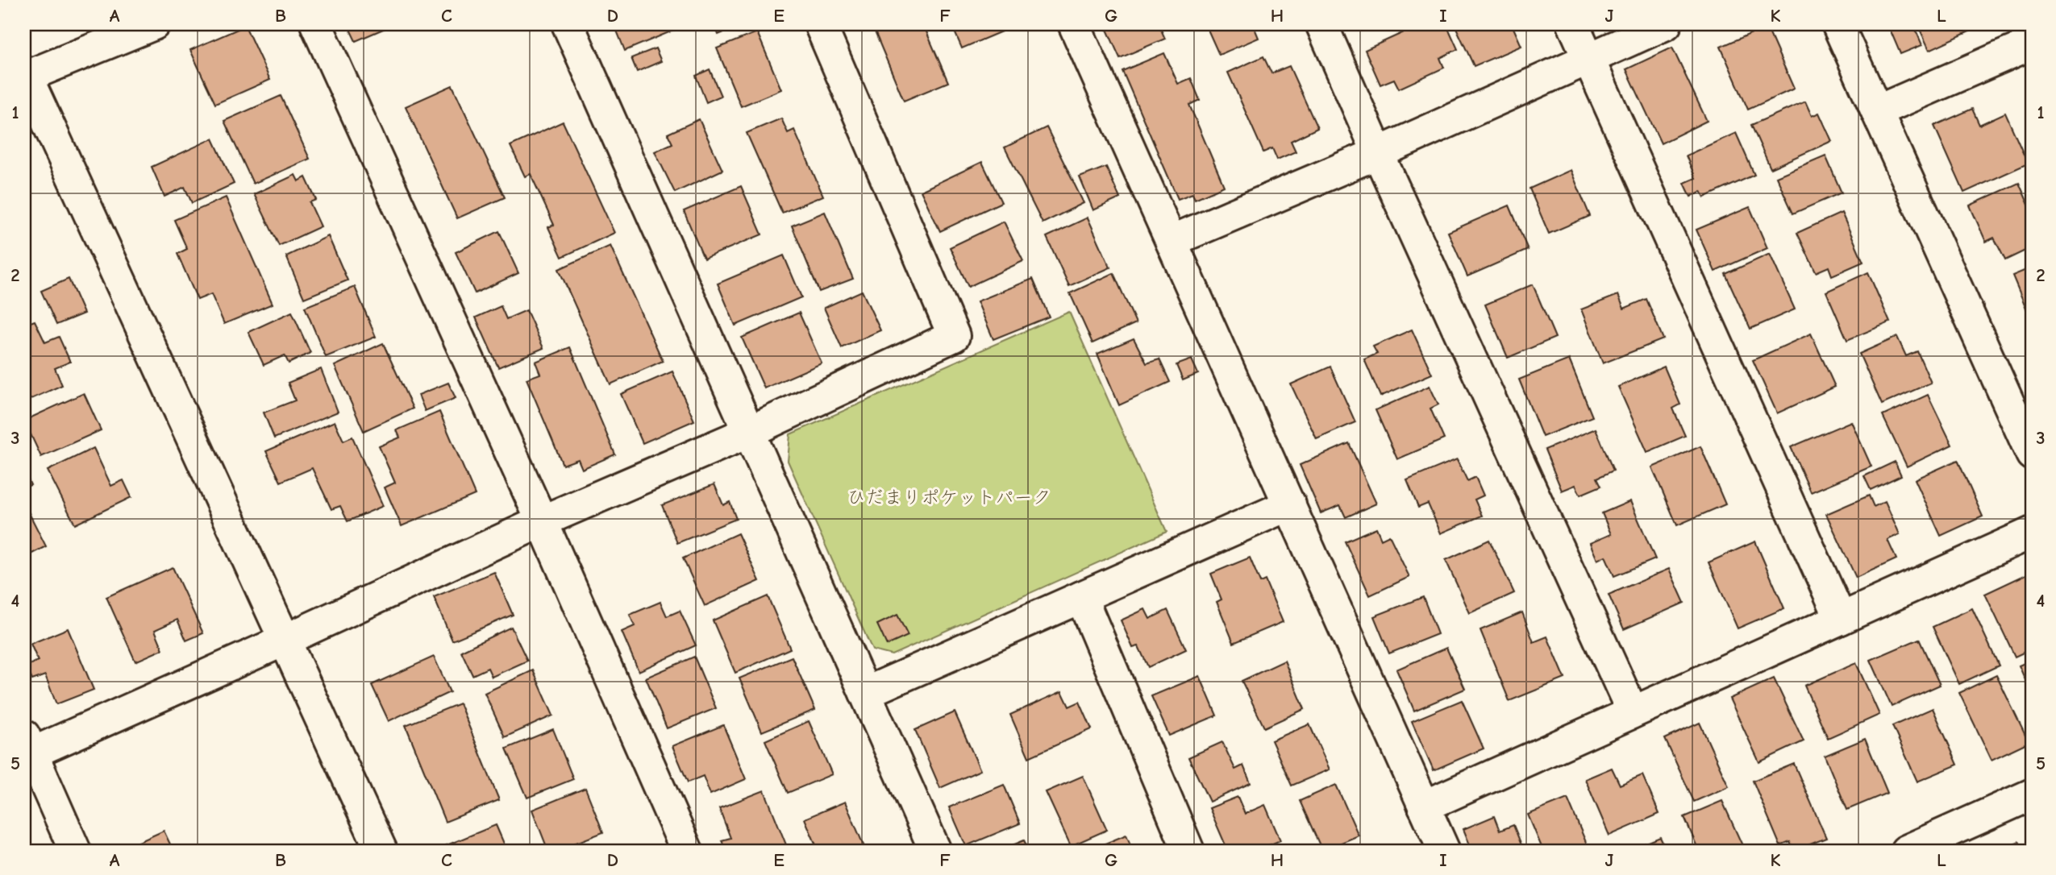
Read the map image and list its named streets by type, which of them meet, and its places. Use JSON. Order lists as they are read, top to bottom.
{
  "parks": ["ひだまりポケットパーク"],
  "grid": {
    "columns": [
      "A",
      "B",
      "C",
      "D",
      "E",
      "F",
      "G",
      "H",
      "I",
      "J",
      "K",
      "L"
    ],
    "rows": [
      "1",
      "2",
      "3",
      "4",
      "5"
    ]
  }
}
